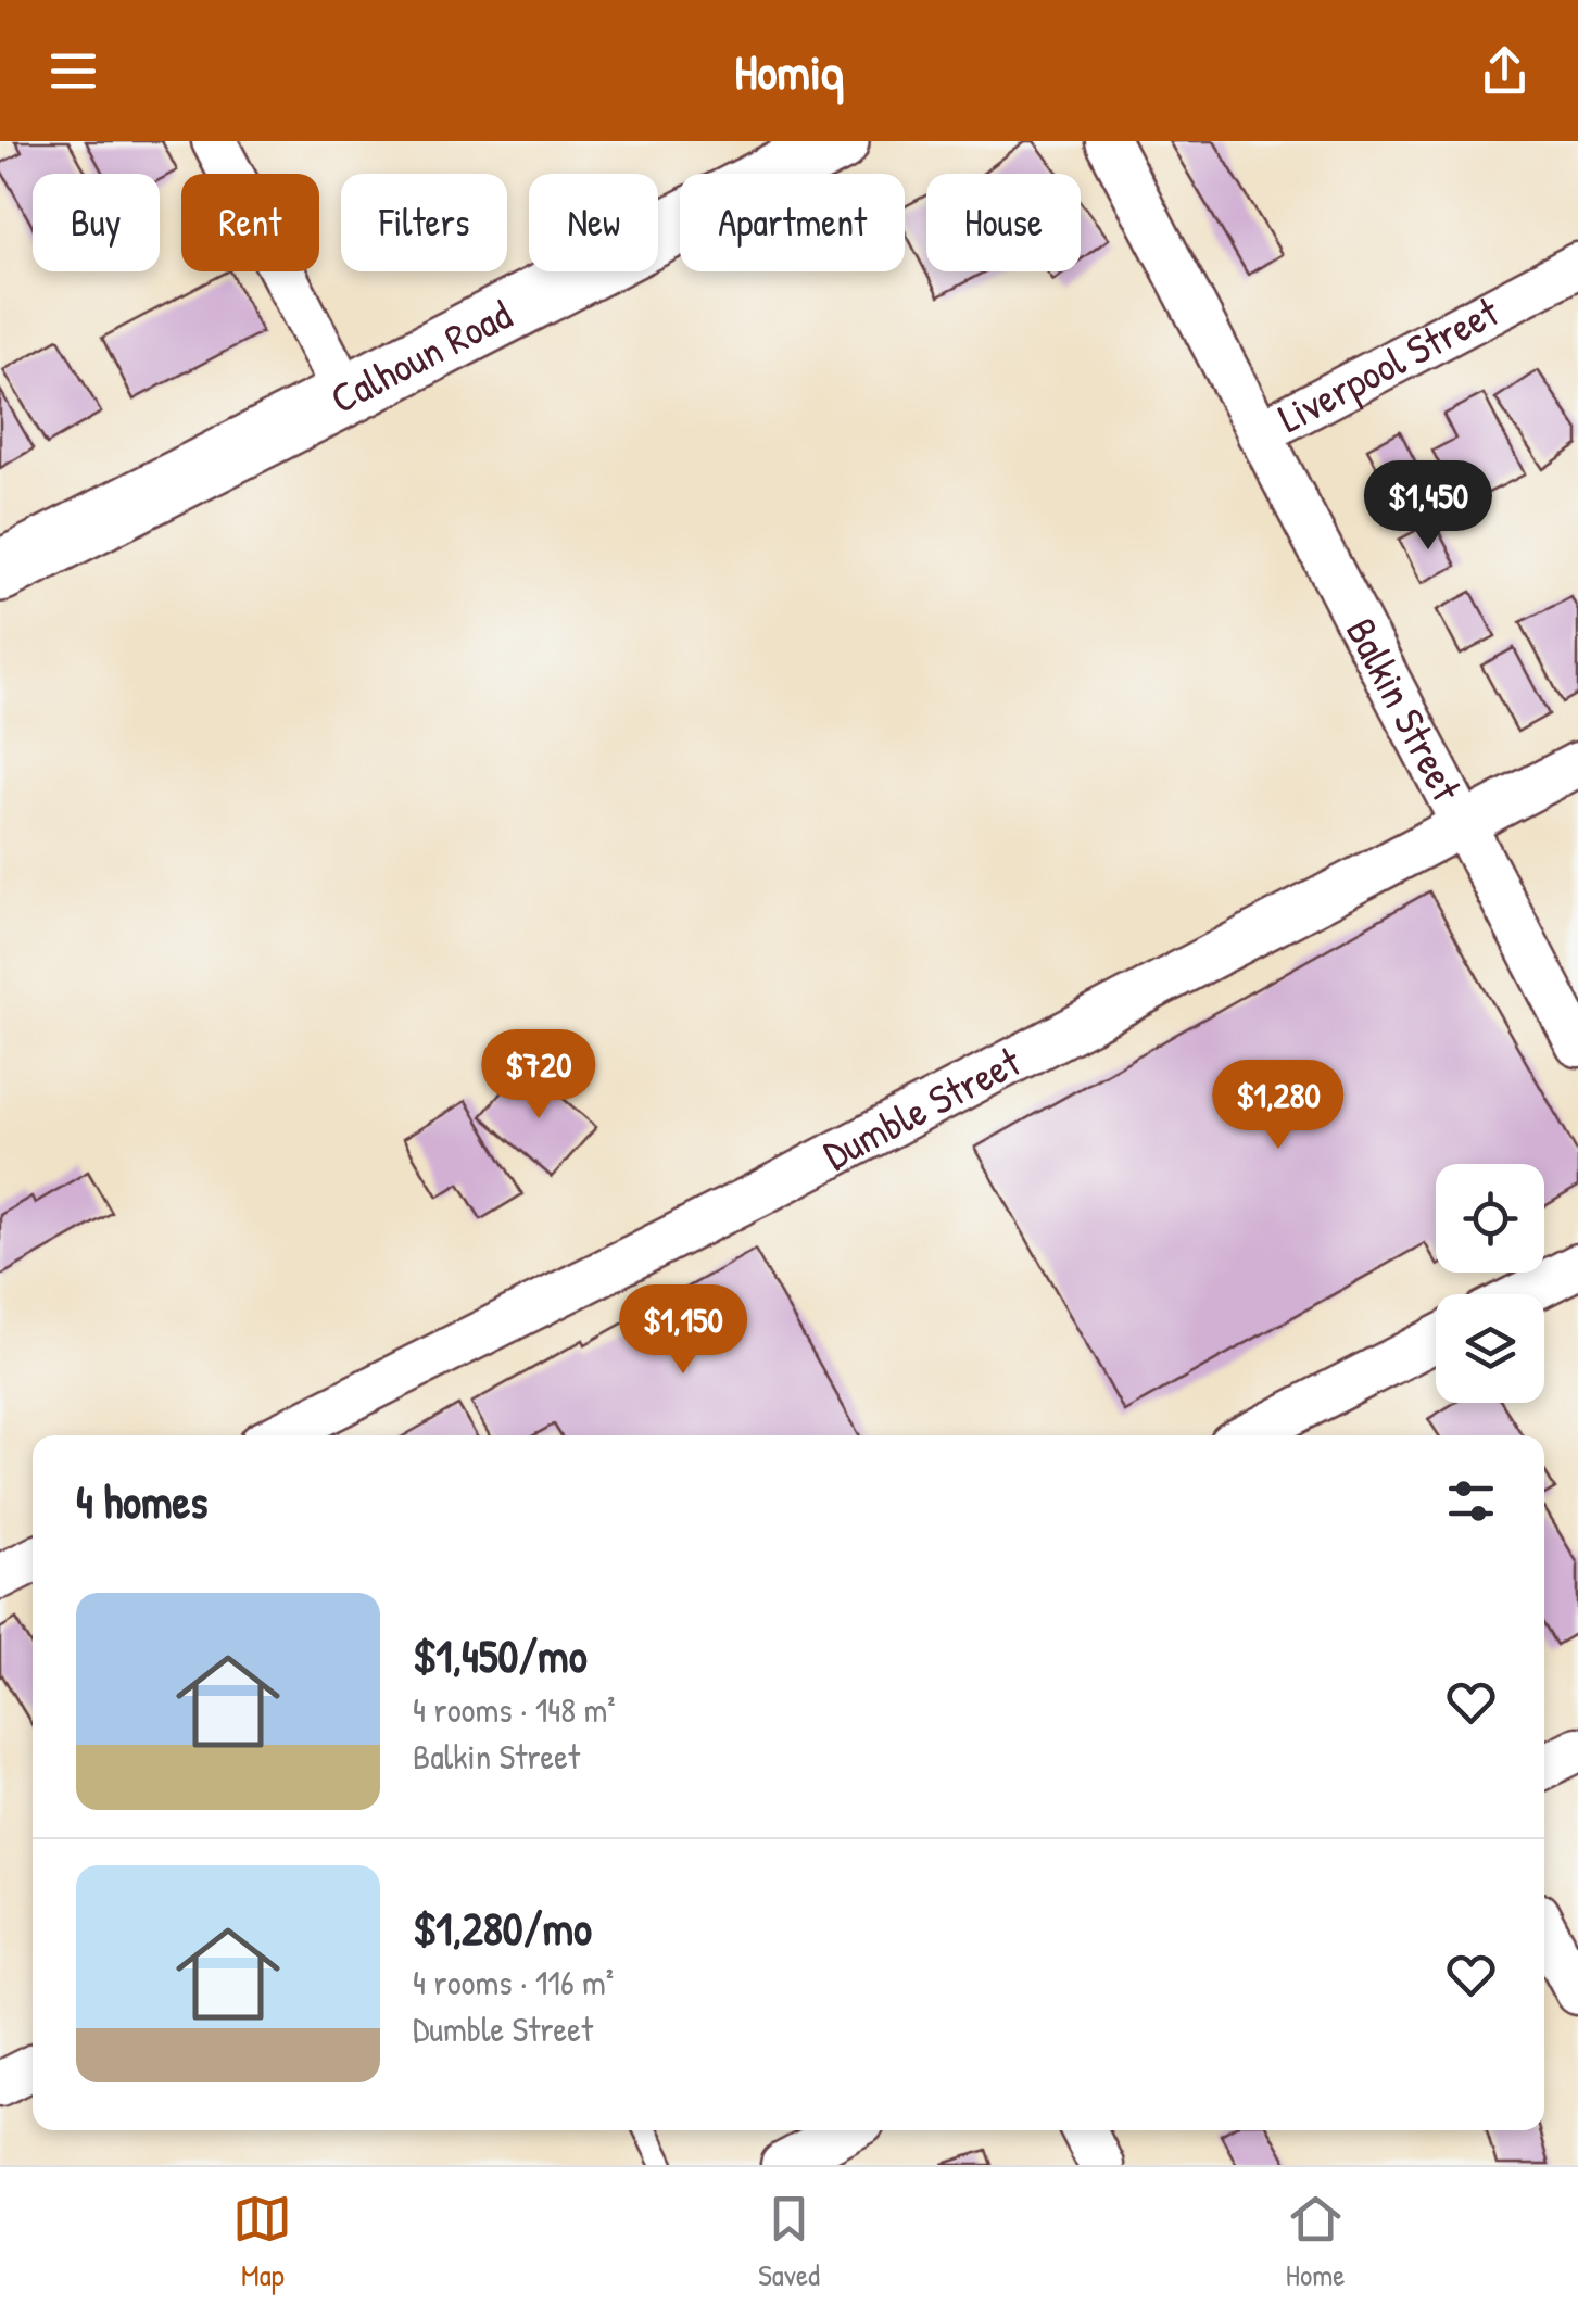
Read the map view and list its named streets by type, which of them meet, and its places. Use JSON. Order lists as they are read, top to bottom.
{
  "streets": {
    "street": [
      "Calhoun Road",
      "Liverpool Street",
      "Balkin Street",
      "Dumble Street"
    ]
  },
  "crossings": [
    ["Liverpool Street", "Balkin Street"],
    ["Balkin Street", "Dumble Street"]
  ],
  "page": {
    "header": "Homiq",
    "chip": [
      "Buy",
      "Rent",
      "Filters",
      "New",
      "Apartment",
      "House"
    ],
    "price": [
      "$1,450",
      "$720",
      "$1,280",
      "$1,150"
    ],
    "heading": "4 homes",
    "list": [
      {
        "name": "$1,450/mo",
        "note": "4 rooms · 148 m² · Balkin Street"
      },
      {
        "name": "$1,280/mo",
        "note": "4 rooms · 116 m² · Dumble Street"
      }
    ],
    "tabs": ["Map", "Saved", "Home"]
  }
}
